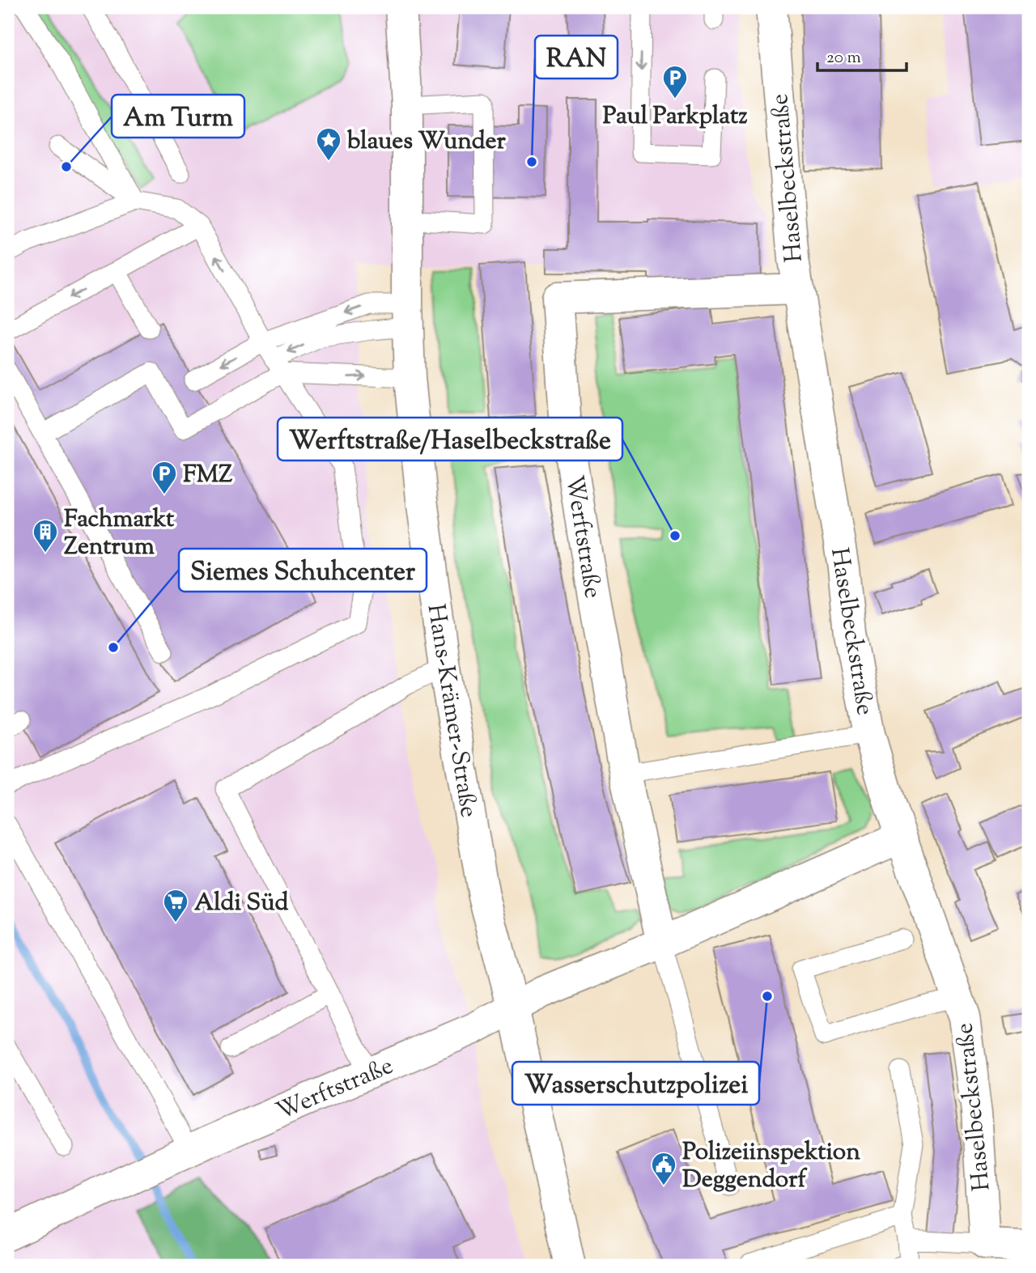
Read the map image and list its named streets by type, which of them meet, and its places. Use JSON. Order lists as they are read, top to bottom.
{
  "streets": {
    "street": ["Haselbeckstraße", "Werftstraße", "Hans-Krämer-Straße"]
  },
  "crossings": [
    ["Haselbeckstraße", "Werftstraße"],
    ["Werftstraße", "Hans-Krämer-Straße"]
  ],
  "places": {
    "parking": ["Paul Parkplatz", "FMZ"],
    "place": ["blaues Wunder"],
    "other": [
      "RAN",
      "Am Turm",
      "Werftstraße/Haselbeckstraße",
      "Siemes Schuhcenter",
      "Wasserschutzpolizei"
    ],
    "building": ["Fachmarkt Zentrum"],
    "supermarket": ["Aldi Süd"],
    "public building": ["Polizeiinspektion Deggendorf"]
  },
  "scale_bar": "20 m"
}
